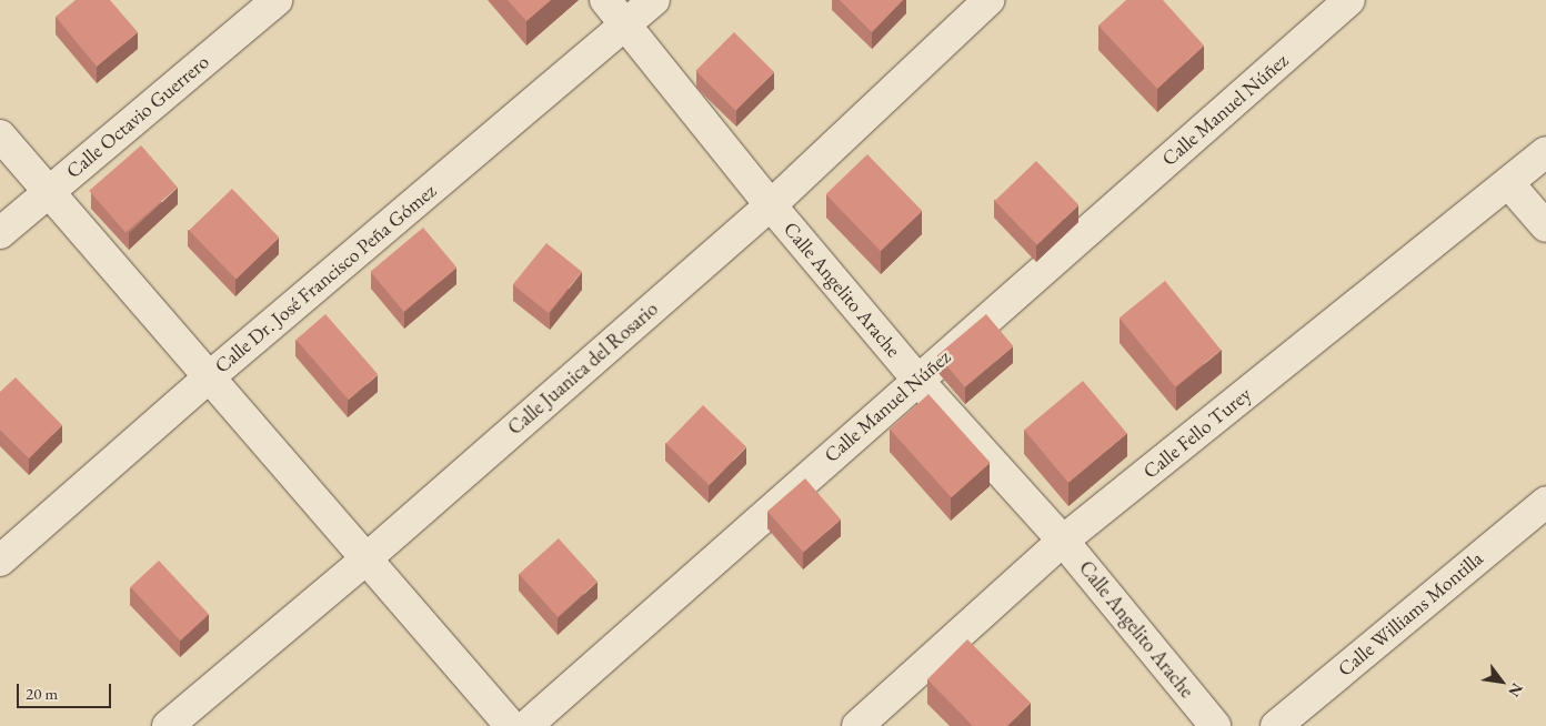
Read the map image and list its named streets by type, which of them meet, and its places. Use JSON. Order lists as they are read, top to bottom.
{
  "streets": {
    "street": [
      "Calle Manuel Núñez",
      "Calle Octavio Guerrero",
      "Calle Dr. José Francisco Peña Gómez",
      "Calle Angelito Arache",
      "Calle Juanica del Rosario",
      "Calle Fello Turey",
      "Calle Williams Montilla"
    ]
  },
  "crossings": [
    ["Calle Manuel Núñez", "Calle Angelito Arache"],
    ["Calle Dr. José Francisco Peña Gómez", "Calle Angelito Arache"],
    ["Calle Angelito Arache", "Calle Juanica del Rosario"],
    ["Calle Angelito Arache", "Calle Fello Turey"]
  ],
  "scale_bar": "20 m",
  "north": "bottom right"
}
